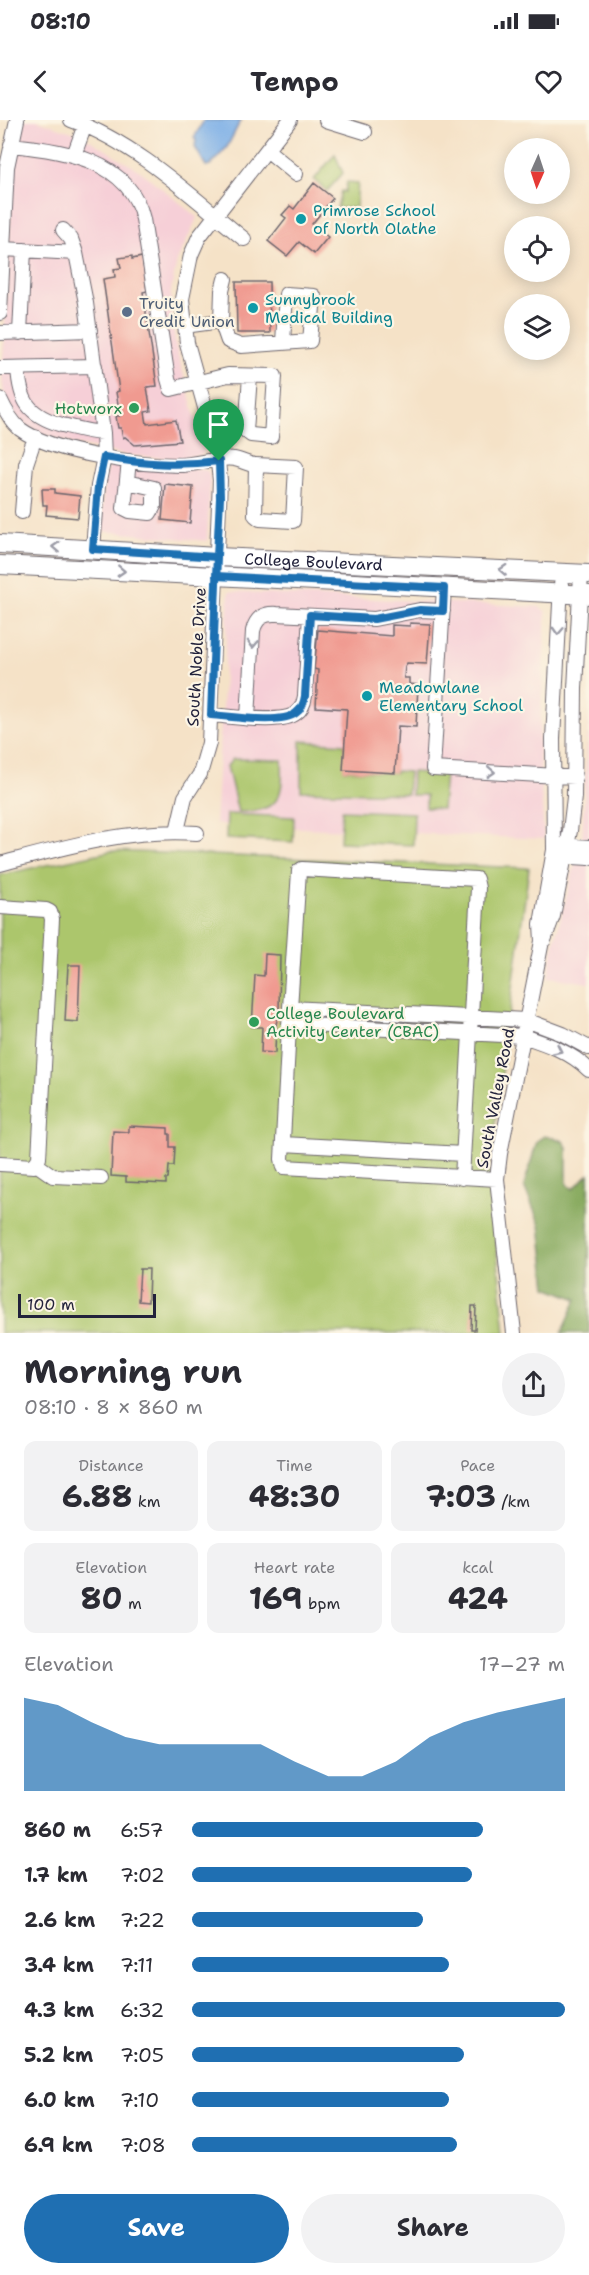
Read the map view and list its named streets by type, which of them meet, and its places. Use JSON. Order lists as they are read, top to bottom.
{
  "streets": {
    "main road": ["College Boulevard"],
    "street": ["South Noble Drive", "South Valley Road"]
  },
  "crossings": [
    ["College Boulevard", "South Noble Drive"],
    ["College Boulevard", "South Valley Road"]
  ],
  "places": [
    "Primrose School of North Olathe",
    "Sunnybrook Medical Building",
    "Truity Credit Union",
    "Hotworx",
    "Meadowlane Elementary School",
    "College Boulevard Activity Center (CBAC)"
  ],
  "scale_bar": "100 m",
  "north": "bottom",
  "page": {
    "status": "08:10",
    "header": "Tempo",
    "scale": "100 m",
    "heading": ["Morning run", "08:10 · 8 × 860 m"],
    "stats": [
      ["Distance", "6.88 km"],
      ["Time", "48:30"],
      ["Pace", "7:03 /km"],
      ["Elevation", "80 m"],
      ["Heart rate", "169 bpm"],
      ["kcal", "424"]
    ],
    "chart": ["Elevation", "17–27 m"],
    "list": [
      {
        "name": "860 m",
        "note": "6:57"
      },
      {
        "name": "1.7 km",
        "note": "7:02"
      },
      {
        "name": "2.6 km",
        "note": "7:22"
      },
      {
        "name": "3.4 km",
        "note": "7:11"
      },
      {
        "name": "4.3 km",
        "note": "6:32"
      },
      {
        "name": "5.2 km",
        "note": "7:05"
      },
      {
        "name": "6.0 km",
        "note": "7:10"
      },
      {
        "name": "6.9 km",
        "note": "7:08"
      }
    ],
    "buttons": ["Save", "Share"]
  }
}
